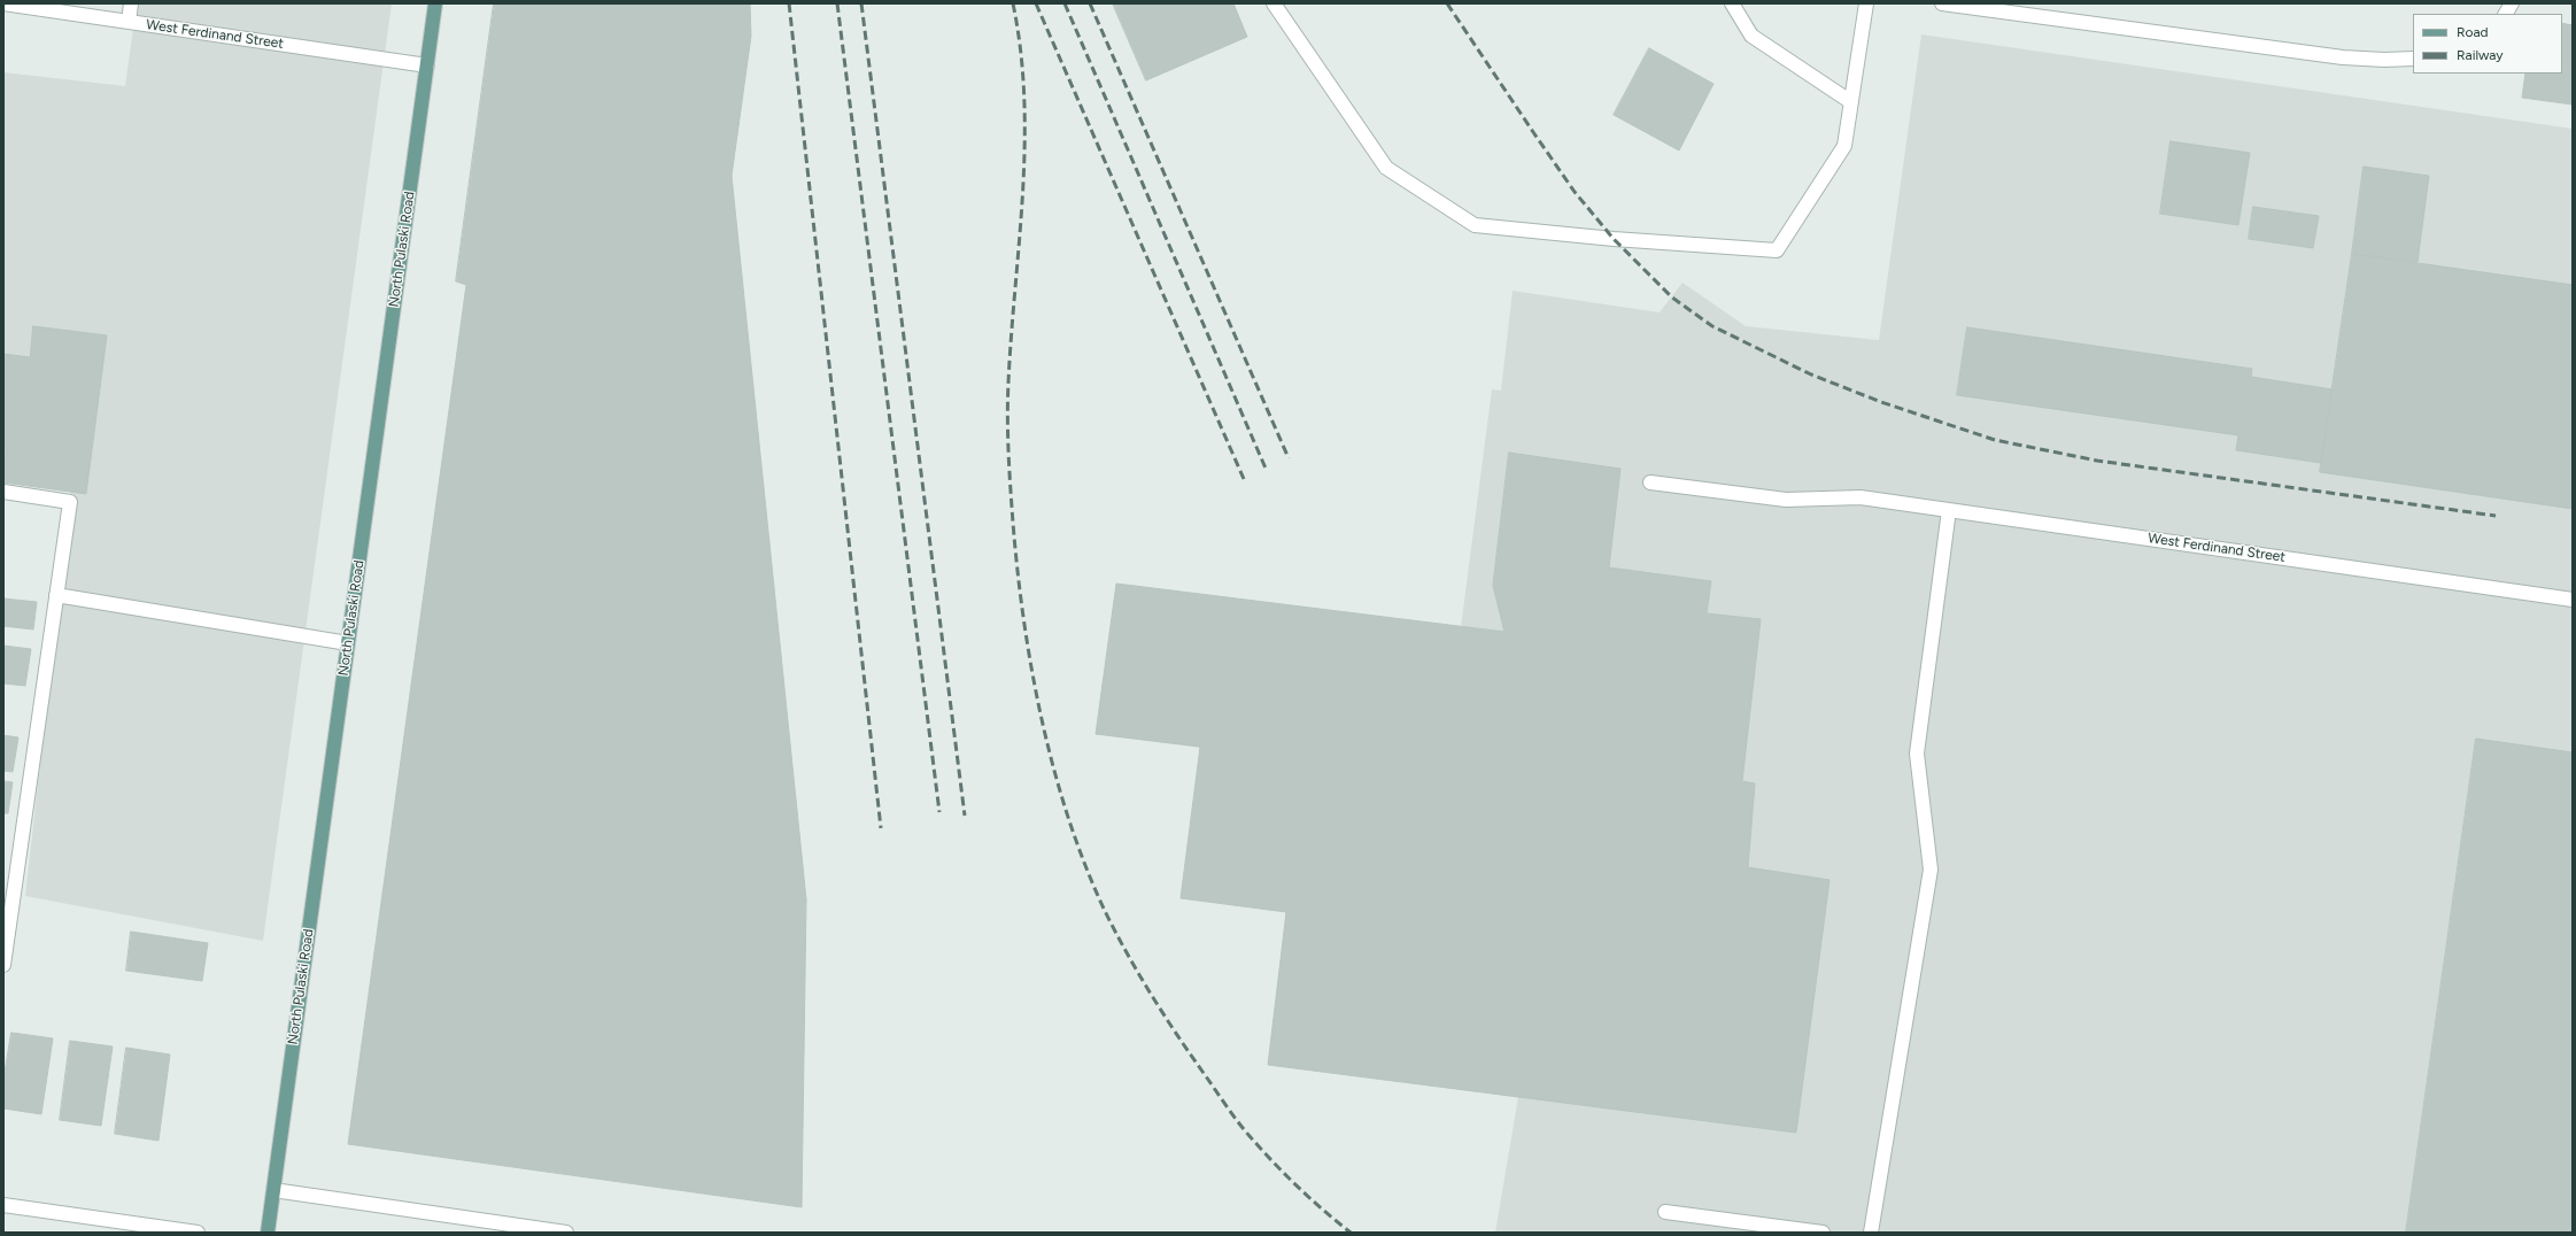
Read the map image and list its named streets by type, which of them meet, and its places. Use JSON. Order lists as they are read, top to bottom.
{
  "streets": {
    "main road": ["North Pulaski Road"],
    "street": ["West Ferdinand Street"]
  },
  "crossings": [
    ["West Ferdinand Street", "North Pulaski Road"]
  ],
  "legend": ["Road", "Railway"]
}
